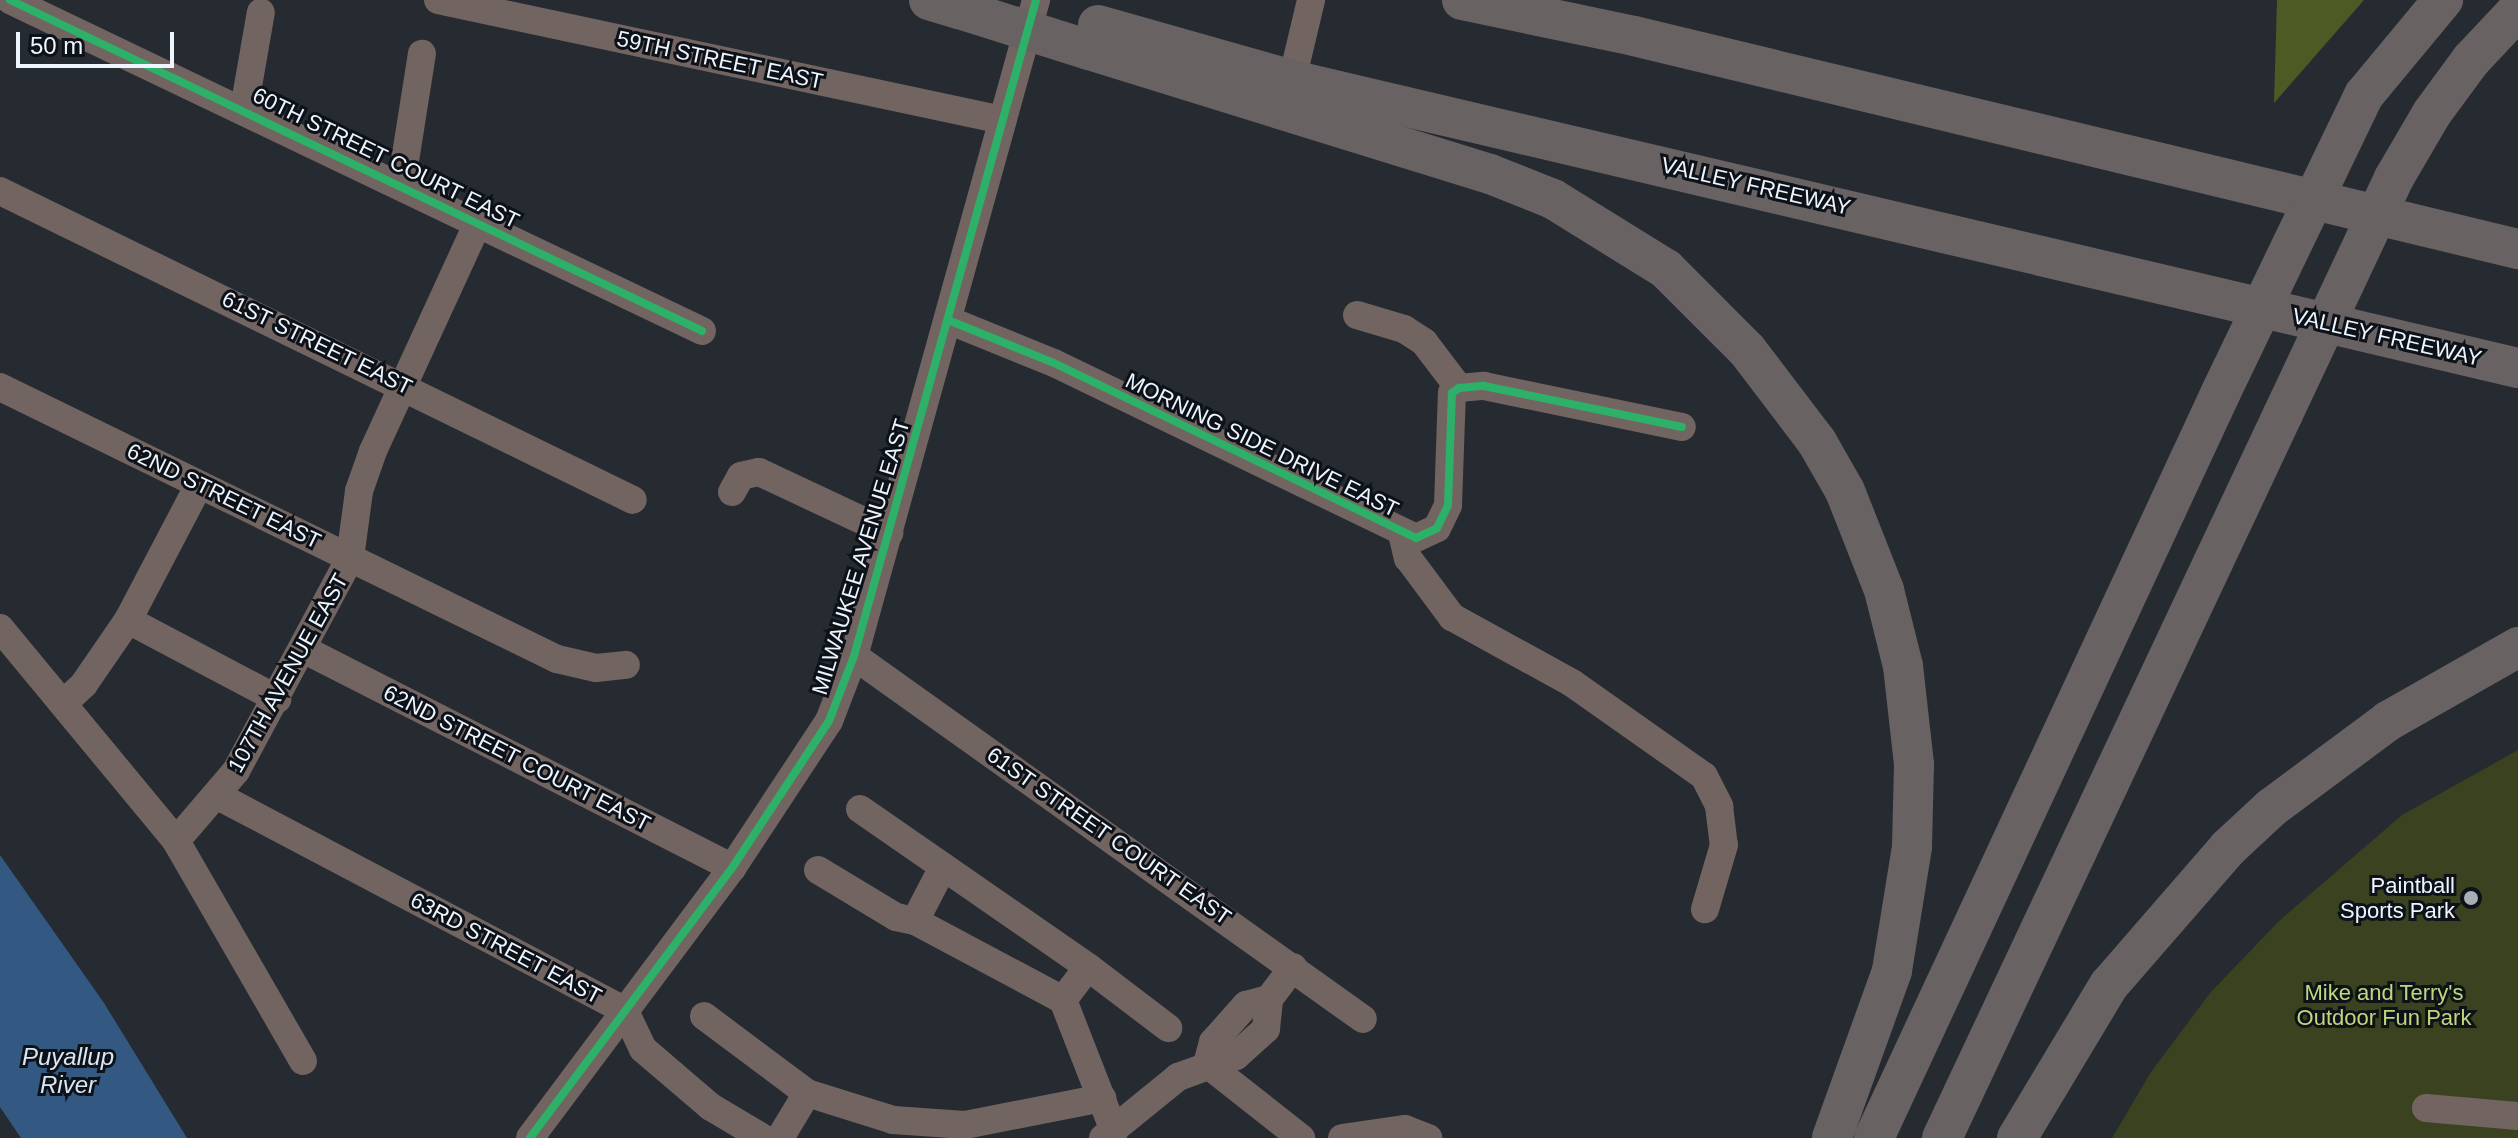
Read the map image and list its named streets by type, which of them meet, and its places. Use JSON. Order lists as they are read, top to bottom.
{
  "streets": {
    "highway": ["VALLEY FREEWAY"],
    "street": [
      "59TH STREET EAST",
      "60TH STREET COURT EAST",
      "61ST STREET EAST",
      "MORNING SIDE DRIVE EAST",
      "62ND STREET EAST",
      "MILWAUKEE AVENUE EAST",
      "107TH AVENUE EAST",
      "62ND STREET COURT EAST",
      "61ST STREET COURT EAST",
      "63RD STREET EAST"
    ]
  },
  "crossings": [
    ["59TH STREET EAST", "MILWAUKEE AVENUE EAST"],
    ["60TH STREET COURT EAST", "107TH AVENUE EAST"],
    ["61ST STREET EAST", "107TH AVENUE EAST"],
    ["MORNING SIDE DRIVE EAST", "MILWAUKEE AVENUE EAST"],
    ["62ND STREET EAST", "107TH AVENUE EAST"],
    ["MILWAUKEE AVENUE EAST", "62ND STREET COURT EAST"],
    ["MILWAUKEE AVENUE EAST", "61ST STREET COURT EAST"],
    ["MILWAUKEE AVENUE EAST", "63RD STREET EAST"],
    ["107TH AVENUE EAST", "62ND STREET COURT EAST"],
    ["107TH AVENUE EAST", "63RD STREET EAST"]
  ],
  "water": ["Puyallup River"],
  "parks": ["Mike and Terry's Outdoor Fun Park"],
  "places": ["Paintball Sports Park"],
  "scale_bar": "50 m"
}
